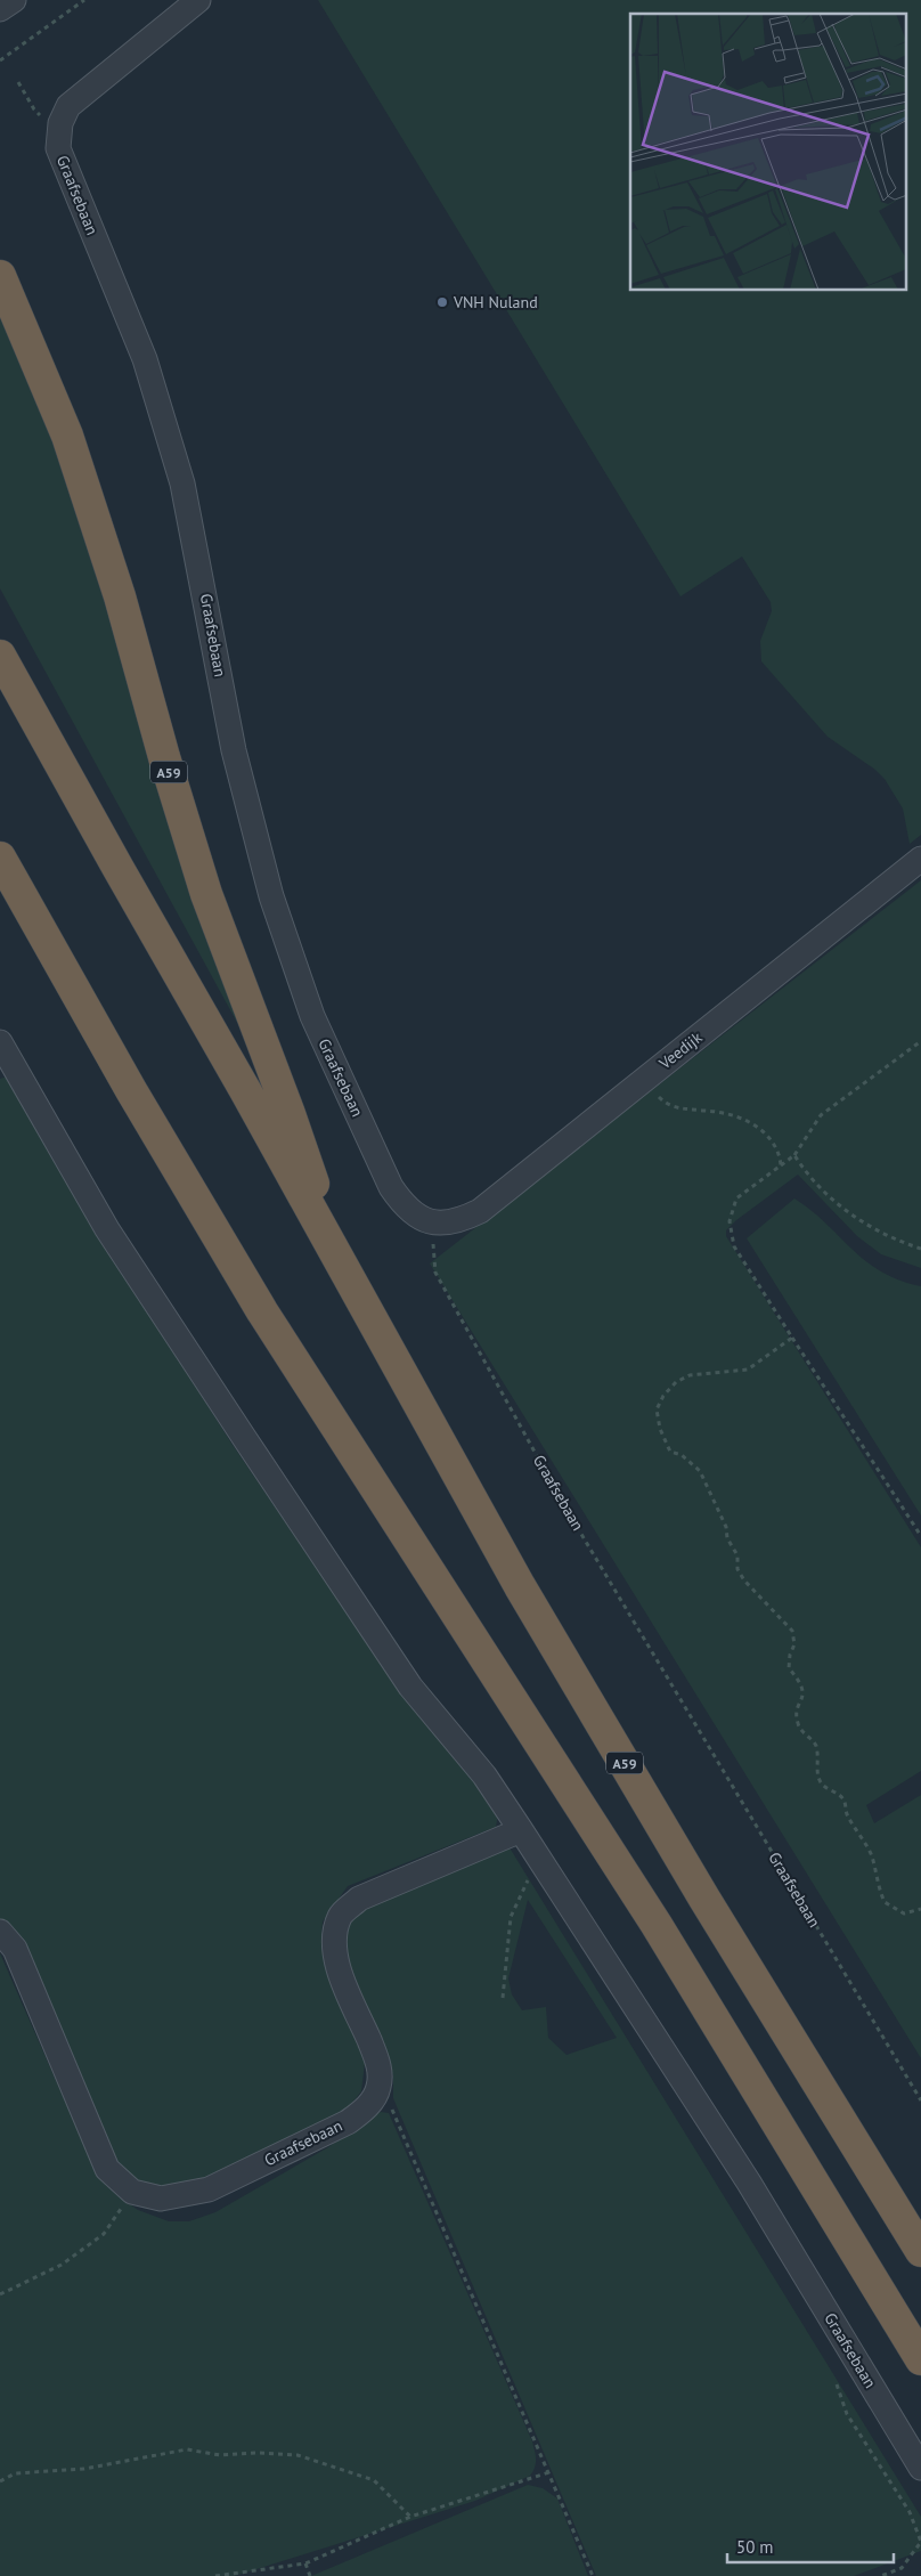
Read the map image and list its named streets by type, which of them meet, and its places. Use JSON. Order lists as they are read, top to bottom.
{
  "streets": {
    "highway": ["A59"],
    "street": ["Graafsebaan", "Veedijk"]
  },
  "crossings": [
    ["Graafsebaan", "Veedijk"]
  ],
  "places": ["VNH Nuland"],
  "scale_bar": "50 m"
}
